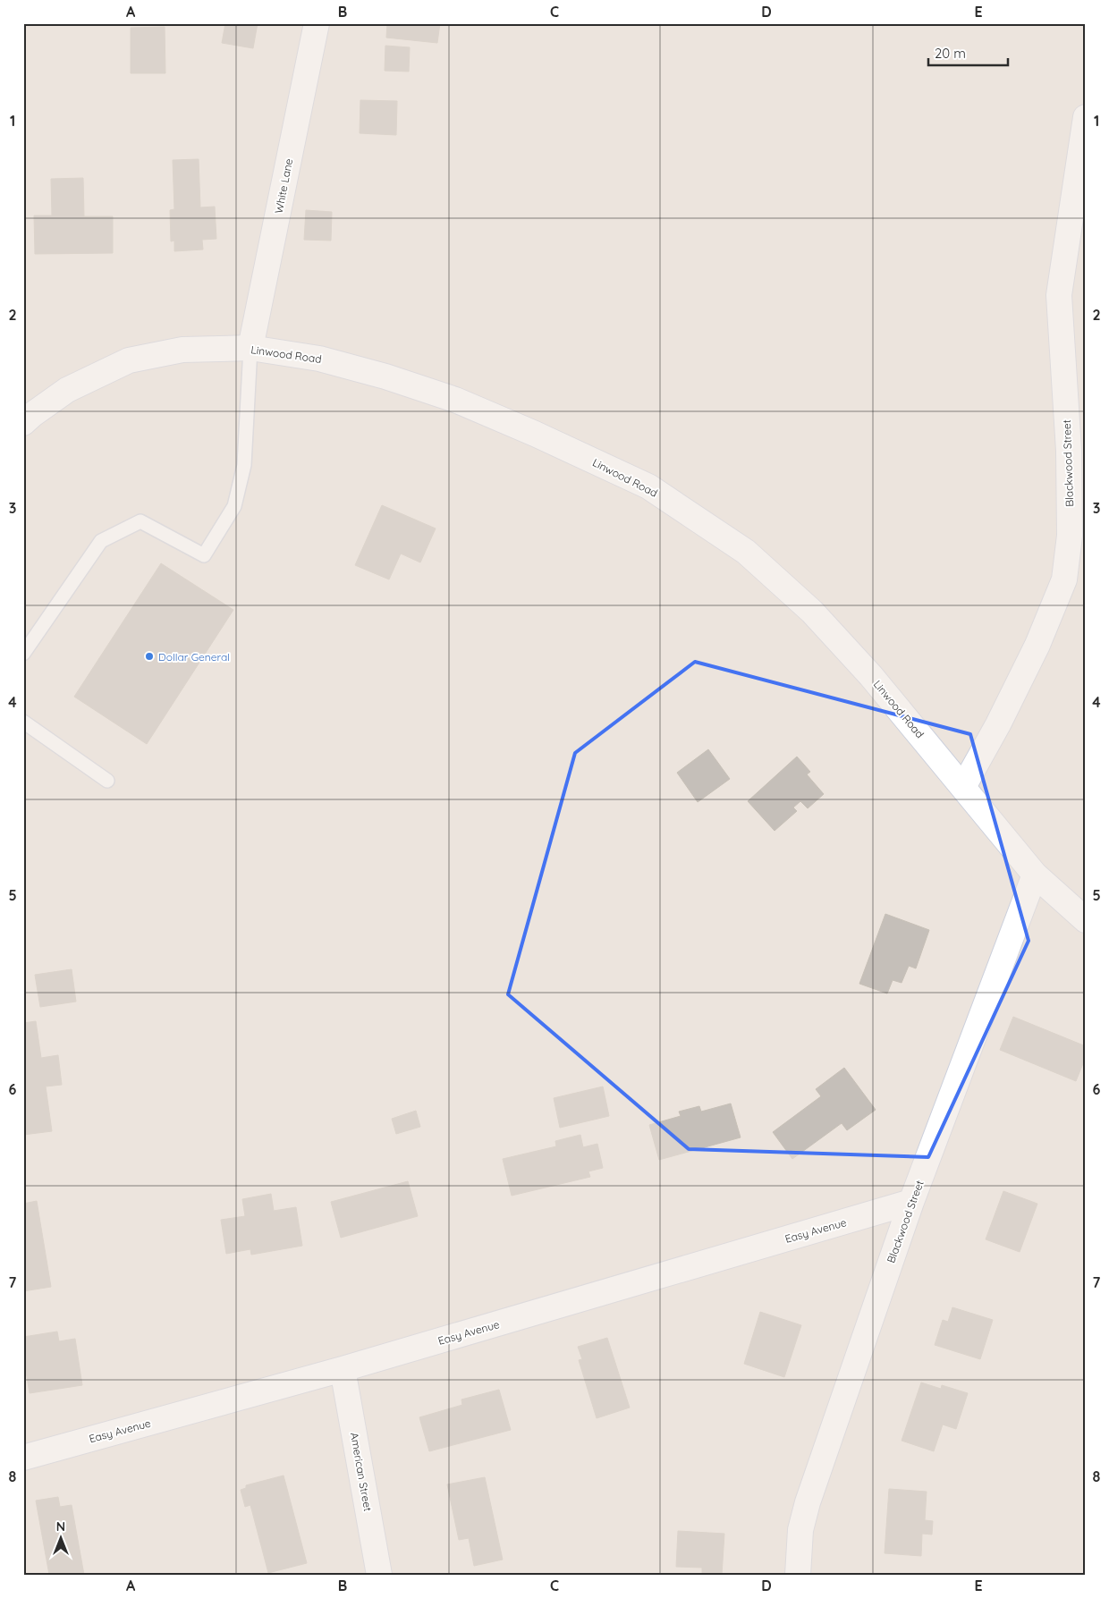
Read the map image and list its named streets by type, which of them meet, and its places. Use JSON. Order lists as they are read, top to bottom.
{
  "streets": {
    "street": [
      "White Lane",
      "Linwood Road",
      "Blackwood Street",
      "Easy Avenue",
      "American Street"
    ]
  },
  "crossings": [
    ["White Lane", "Linwood Road"],
    ["Linwood Road", "Blackwood Street"],
    ["Blackwood Street", "Easy Avenue"],
    ["Easy Avenue", "American Street"]
  ],
  "places": ["Dollar General"],
  "scale_bar": "20 m",
  "north": "top",
  "grid": {
    "columns": [
      "A",
      "B",
      "C",
      "D",
      "E"
    ],
    "rows": [
      "1",
      "2",
      "3",
      "4",
      "5",
      "6",
      "7",
      "8"
    ]
  }
}
